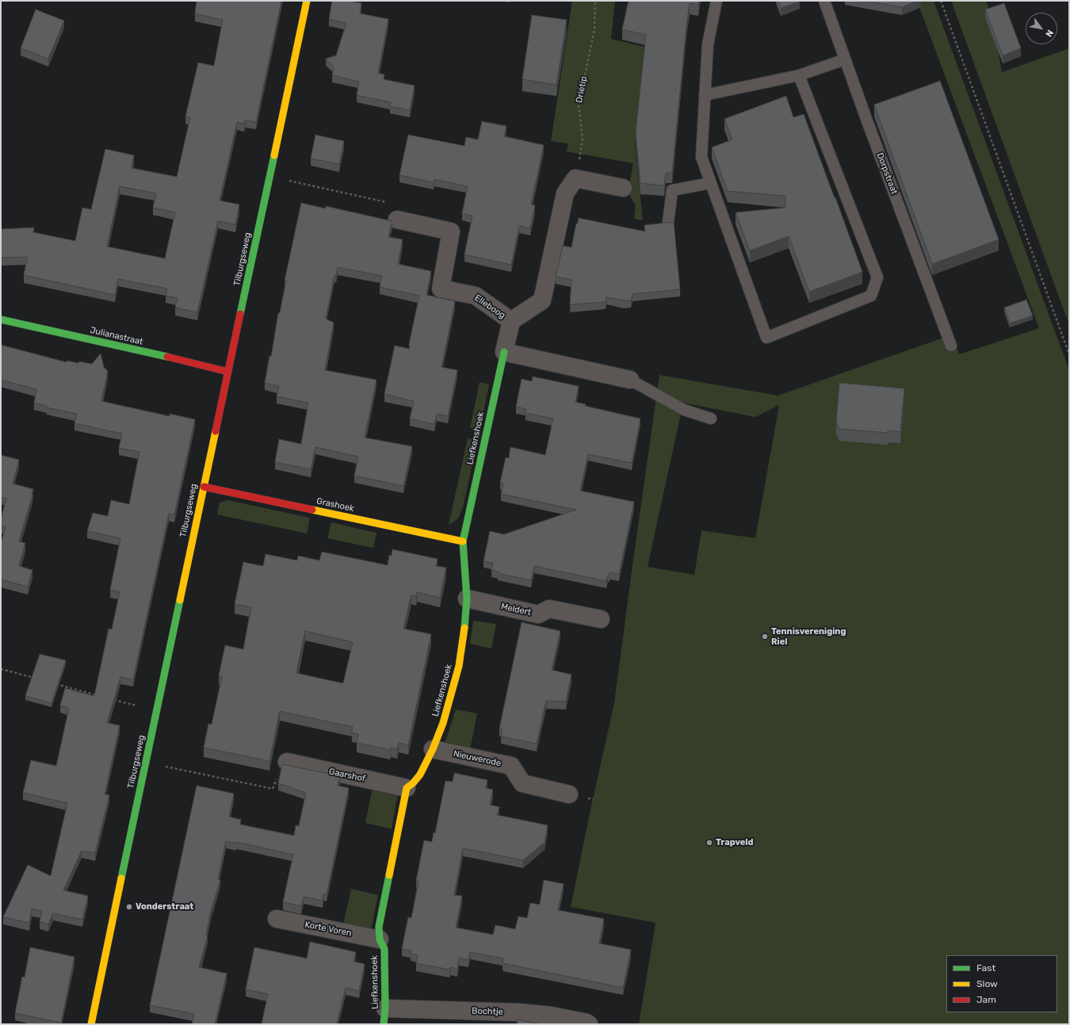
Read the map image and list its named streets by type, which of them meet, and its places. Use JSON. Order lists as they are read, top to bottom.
{
  "streets": {
    "street": [
      "Tilburgseweg",
      "Elleboog",
      "Julianastraat",
      "Liefkenshoek",
      "Grashoek",
      "Meldert",
      "Nieuwerode",
      "Gaarshof",
      "Korte Voren",
      "Bochtje"
    ],
    "lane": ["Dorpstraat"],
    "path": ["Drietip"]
  },
  "crossings": [
    ["Tilburgseweg", "Julianastraat"],
    ["Tilburgseweg", "Grashoek"],
    ["Elleboog", "Liefkenshoek"],
    ["Liefkenshoek", "Grashoek"],
    ["Liefkenshoek", "Meldert"],
    ["Liefkenshoek", "Nieuwerode"],
    ["Liefkenshoek", "Gaarshof"],
    ["Liefkenshoek", "Korte Voren"],
    ["Liefkenshoek", "Bochtje"]
  ],
  "places": ["Tennisvereniging Riel", "Trapveld", "Vonderstraat"],
  "legend": ["Fast", "Slow", "Jam"],
  "north": "bottom right"
}
